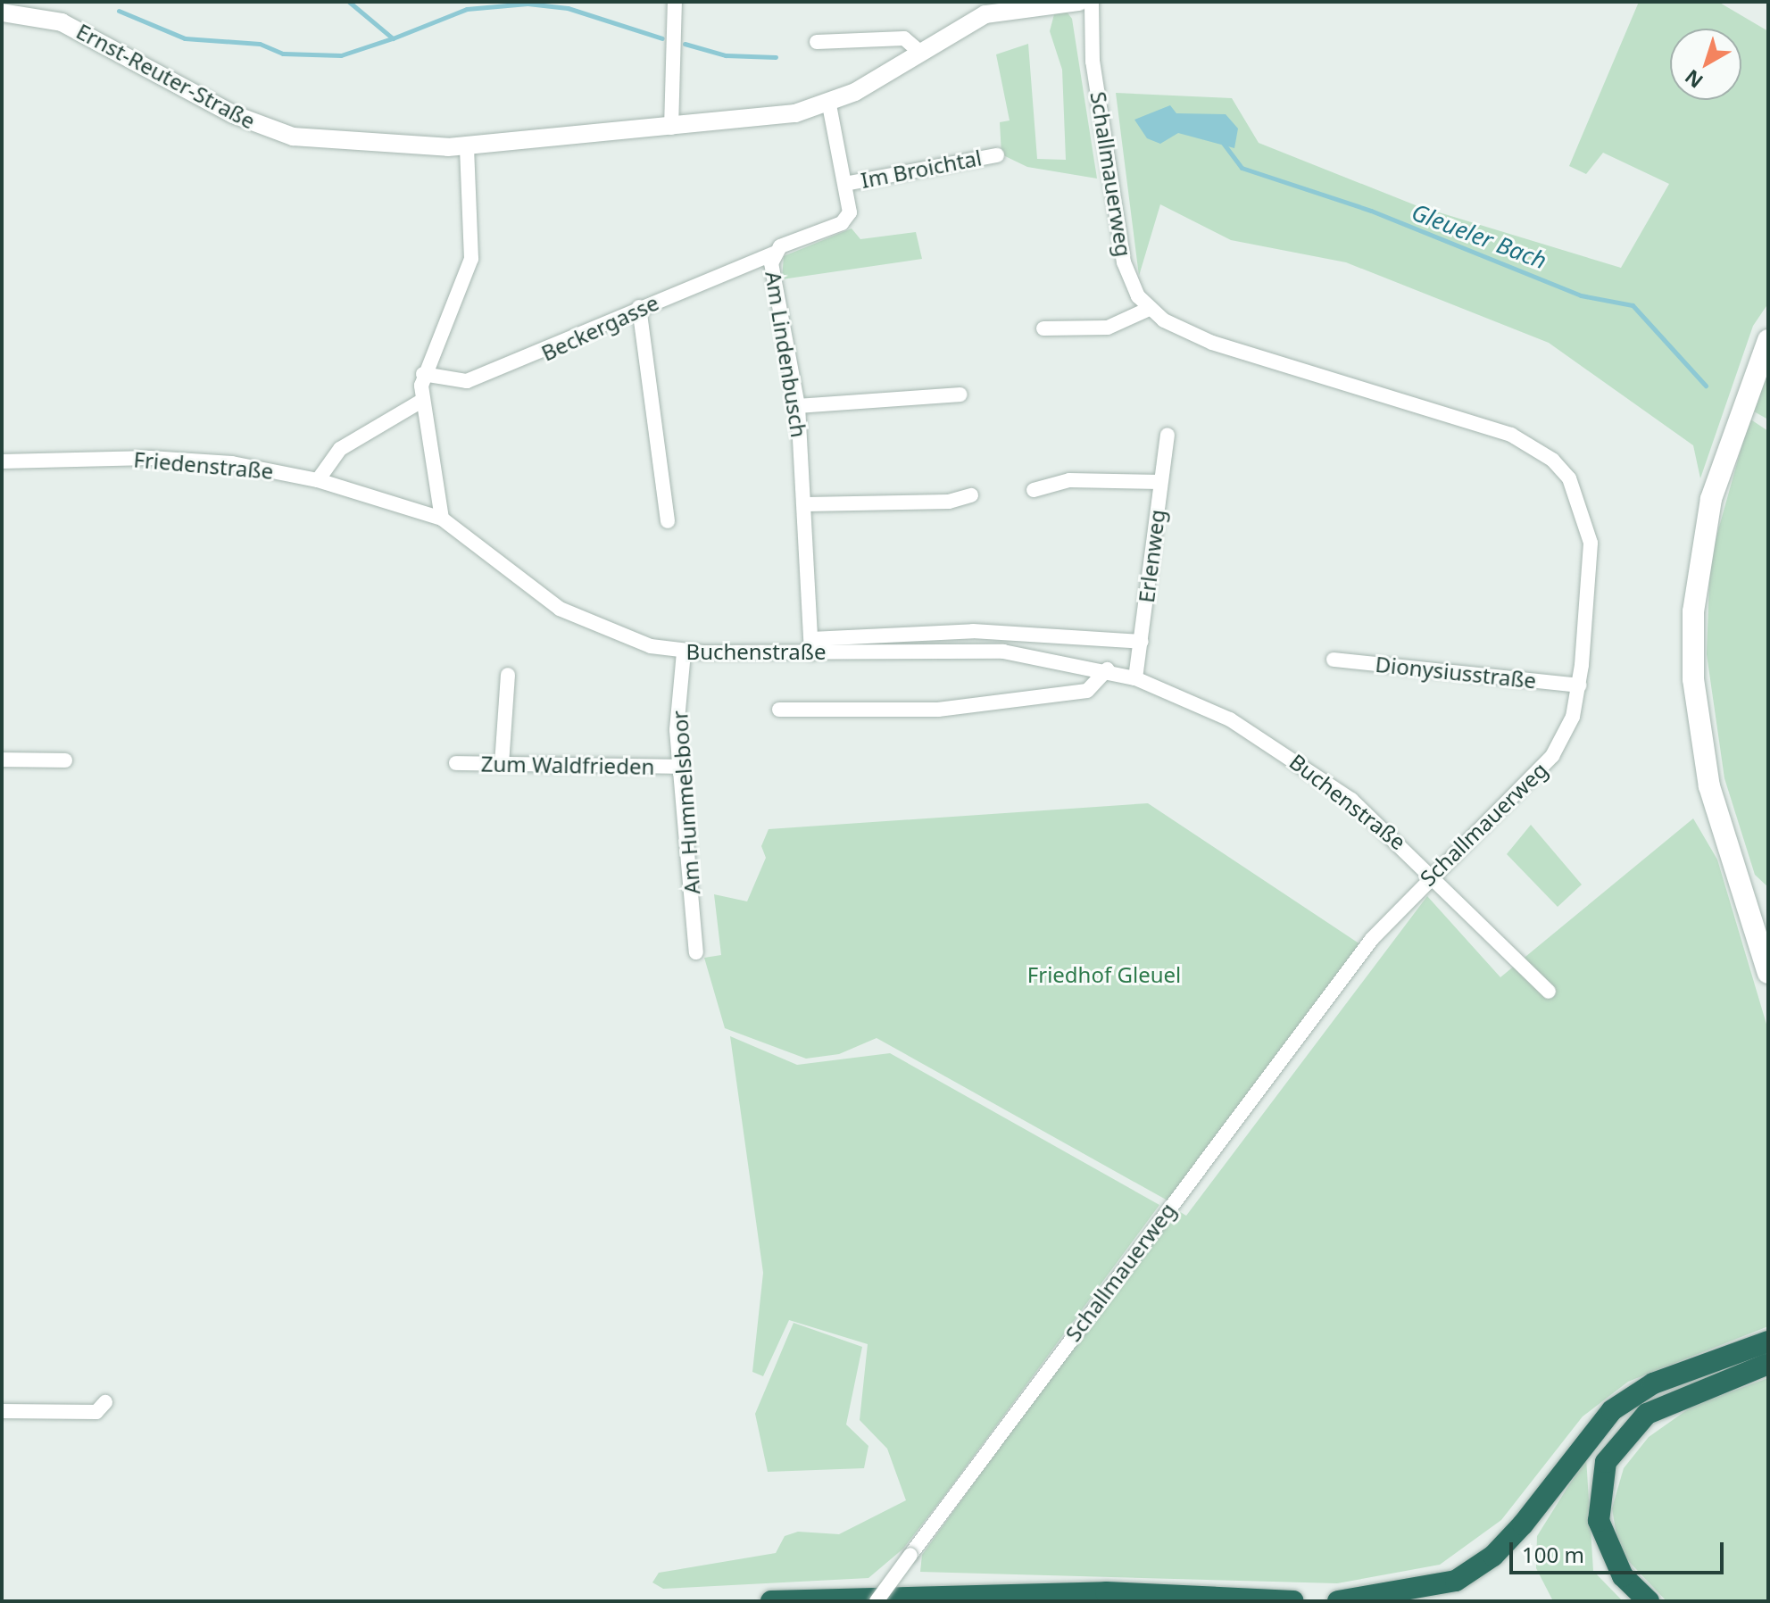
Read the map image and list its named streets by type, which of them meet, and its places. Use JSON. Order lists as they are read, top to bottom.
{
  "streets": {
    "street": [
      "Ernst-Reuter-Straße",
      "Im Broichtal",
      "Schallmauerweg",
      "Beckergasse",
      "Am Lindenbusch",
      "Friedenstraße",
      "Erlenweg",
      "Buchenstraße",
      "Dionysiusstraße",
      "Zum Waldfrieden",
      "Am Hummelsboor"
    ]
  },
  "crossings": [
    ["Ernst-Reuter-Straße", "Am Lindenbusch"],
    ["Im Broichtal", "Am Lindenbusch"],
    ["Schallmauerweg", "Buchenstraße"],
    ["Schallmauerweg", "Dionysiusstraße"],
    ["Beckergasse", "Am Lindenbusch"],
    ["Am Lindenbusch", "Buchenstraße"],
    ["Friedenstraße", "Buchenstraße"],
    ["Erlenweg", "Buchenstraße"],
    ["Buchenstraße", "Am Hummelsboor"],
    ["Zum Waldfrieden", "Am Hummelsboor"]
  ],
  "water": ["Gleueler Bach"],
  "parks": ["Friedhof Gleuel"],
  "scale_bar": "100 m",
  "north": "bottom left"
}
